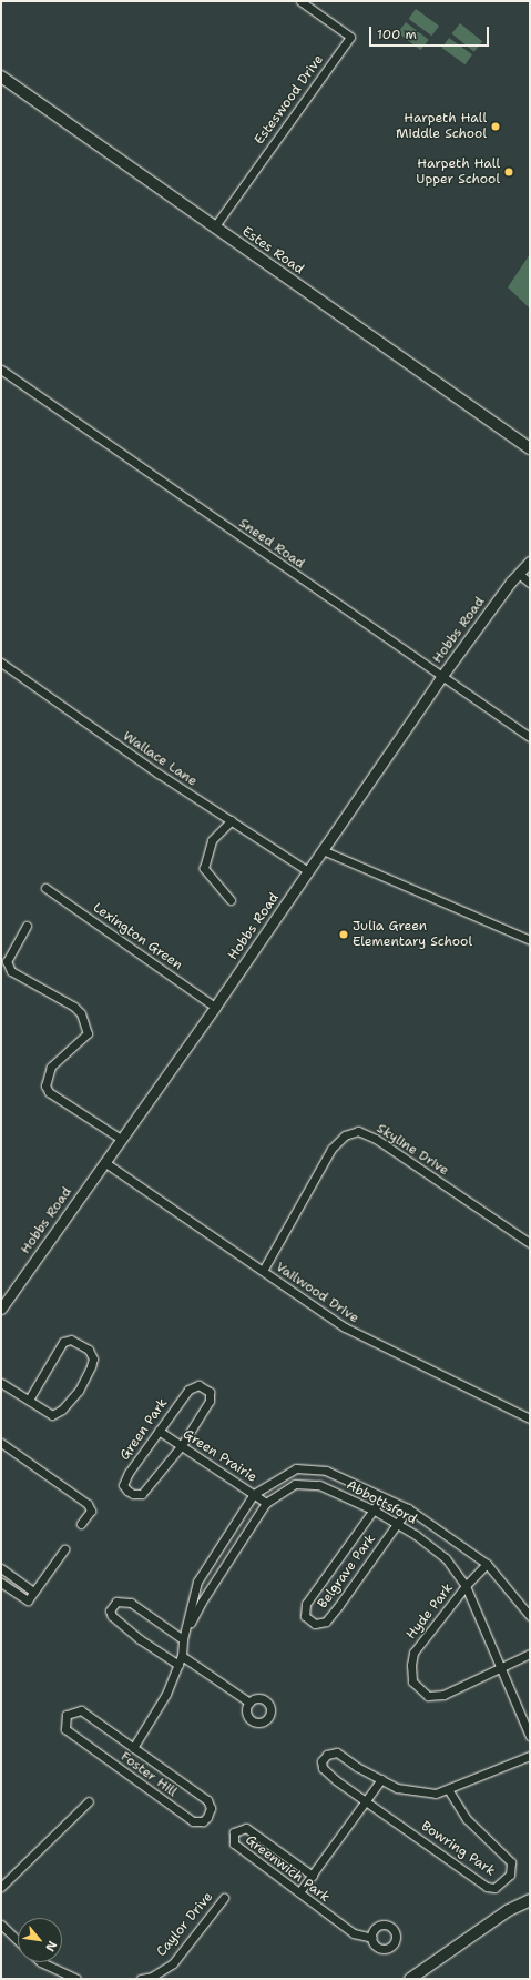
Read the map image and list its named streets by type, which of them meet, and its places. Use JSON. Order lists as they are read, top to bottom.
{
  "streets": {
    "main road": ["Estes Road"],
    "street": [
      "Esteswood Drive",
      "Sneed Road",
      "Hobbs Road",
      "Wallace Lane",
      "Lexington Green",
      "Skyline Drive",
      "Vailwood Drive",
      "Green Park",
      "Green Prairie",
      "Abbottsford",
      "Belgrave Park",
      "Hyde Park",
      "Foster Hill",
      "Bowring Park",
      "Greenwich Park",
      "Caylor Drive"
    ]
  },
  "crossings": [
    ["Esteswood Drive", "Estes Road"],
    ["Sneed Road", "Hobbs Road"],
    ["Hobbs Road", "Wallace Lane"],
    ["Hobbs Road", "Lexington Green"],
    ["Hobbs Road", "Vailwood Drive"],
    ["Skyline Drive", "Vailwood Drive"],
    ["Green Park", "Green Prairie"],
    ["Green Prairie", "Abbottsford"],
    ["Abbottsford", "Belgrave Park"],
    ["Abbottsford", "Hyde Park"],
    ["Abbottsford", "Foster Hill"]
  ],
  "places": ["Harpeth Hall Middle School", "Harpeth Hall Upper School", "Julia Green Elementary School"],
  "scale_bar": "100 m",
  "north": "bottom right"
}
